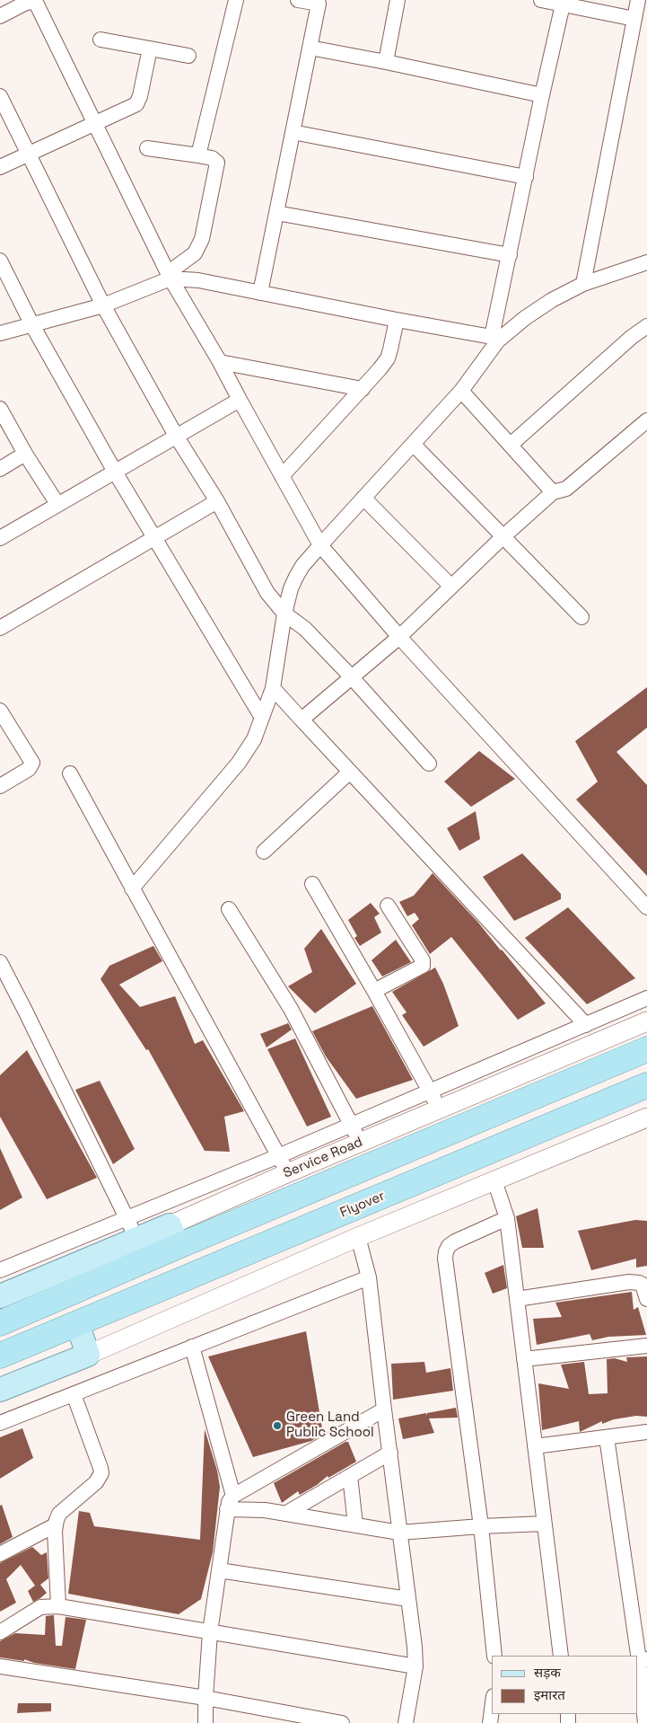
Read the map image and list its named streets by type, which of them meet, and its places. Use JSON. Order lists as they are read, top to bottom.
{
  "streets": {
    "highway": ["Flyover"],
    "main road": ["Service Road"]
  },
  "places": ["Green Land Public School"],
  "legend": ["सड़क", "इमारत"]
}
